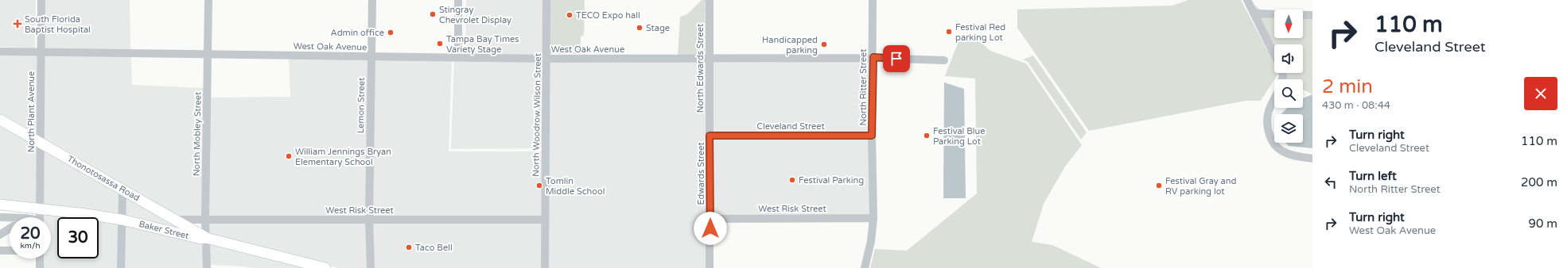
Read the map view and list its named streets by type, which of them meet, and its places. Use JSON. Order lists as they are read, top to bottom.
{
  "streets": {
    "main road": ["Thonotosassa Road", "Baker Street"],
    "street": [
      "West Oak Avenue",
      "North Edwards Street",
      "North Ritter Street",
      "Lemon Street",
      "North Plant Avenue",
      "North Woodrow Wilson Street",
      "Cleveland Street",
      "North Mobley Street",
      "Edwards Street",
      "West Risk Street"
    ]
  },
  "crossings": [
    ["West Oak Avenue", "North Edwards Street"],
    ["West Oak Avenue", "North Ritter Street"],
    ["West Oak Avenue", "Lemon Street"],
    ["West Oak Avenue", "North Plant Avenue"],
    ["West Oak Avenue", "North Woodrow Wilson Street"],
    ["West Oak Avenue", "North Mobley Street"],
    ["North Edwards Street", "Cleveland Street"],
    ["North Edwards Street", "Edwards Street"],
    ["North Ritter Street", "Cleveland Street"],
    ["North Ritter Street", "West Risk Street"],
    ["Lemon Street", "West Risk Street"],
    ["North Plant Avenue", "Thonotosassa Road"],
    ["North Plant Avenue", "Baker Street"],
    ["North Woodrow Wilson Street", "West Risk Street"],
    ["Cleveland Street", "Edwards Street"],
    ["North Mobley Street", "Thonotosassa Road"],
    ["North Mobley Street", "West Risk Street"],
    ["North Mobley Street", "Baker Street"],
    ["Edwards Street", "West Risk Street"],
    ["Thonotosassa Road", "West Risk Street"],
    ["Thonotosassa Road", "Baker Street"]
  ],
  "places": {
    "other": [
      "Stingray Chevrolet Display",
      "TECO Expo hall",
      "Stage",
      "Festival Red parking Lot",
      "Admin office",
      "Tampa Bay Times Variety Stage",
      "Handicapped parking",
      "Festival Blue Parking Lot",
      "William Jennings Bryan Elementary School",
      "Festival Parking",
      "Tomlin Middle School",
      "Festival Gray and RV parking lot",
      "Taco Bell"
    ],
    "health": ["South Florida Baptist Hospital"]
  },
  "north": "bottom",
  "page": {
    "turn": ["110 m", "Cleveland Street"],
    "heading": ["2 min", "430 m · 08:44"],
    "list": [
      {
        "name": "Turn right",
        "note": "Cleveland Street",
        "value": "110 m"
      },
      {
        "name": "Turn left",
        "note": "North Ritter Street",
        "value": "200 m"
      },
      {
        "name": "Turn right",
        "note": "West Oak Avenue",
        "value": "90 m"
      }
    ],
    "speed": "20 km/h",
    "limit": "30"
  }
}
